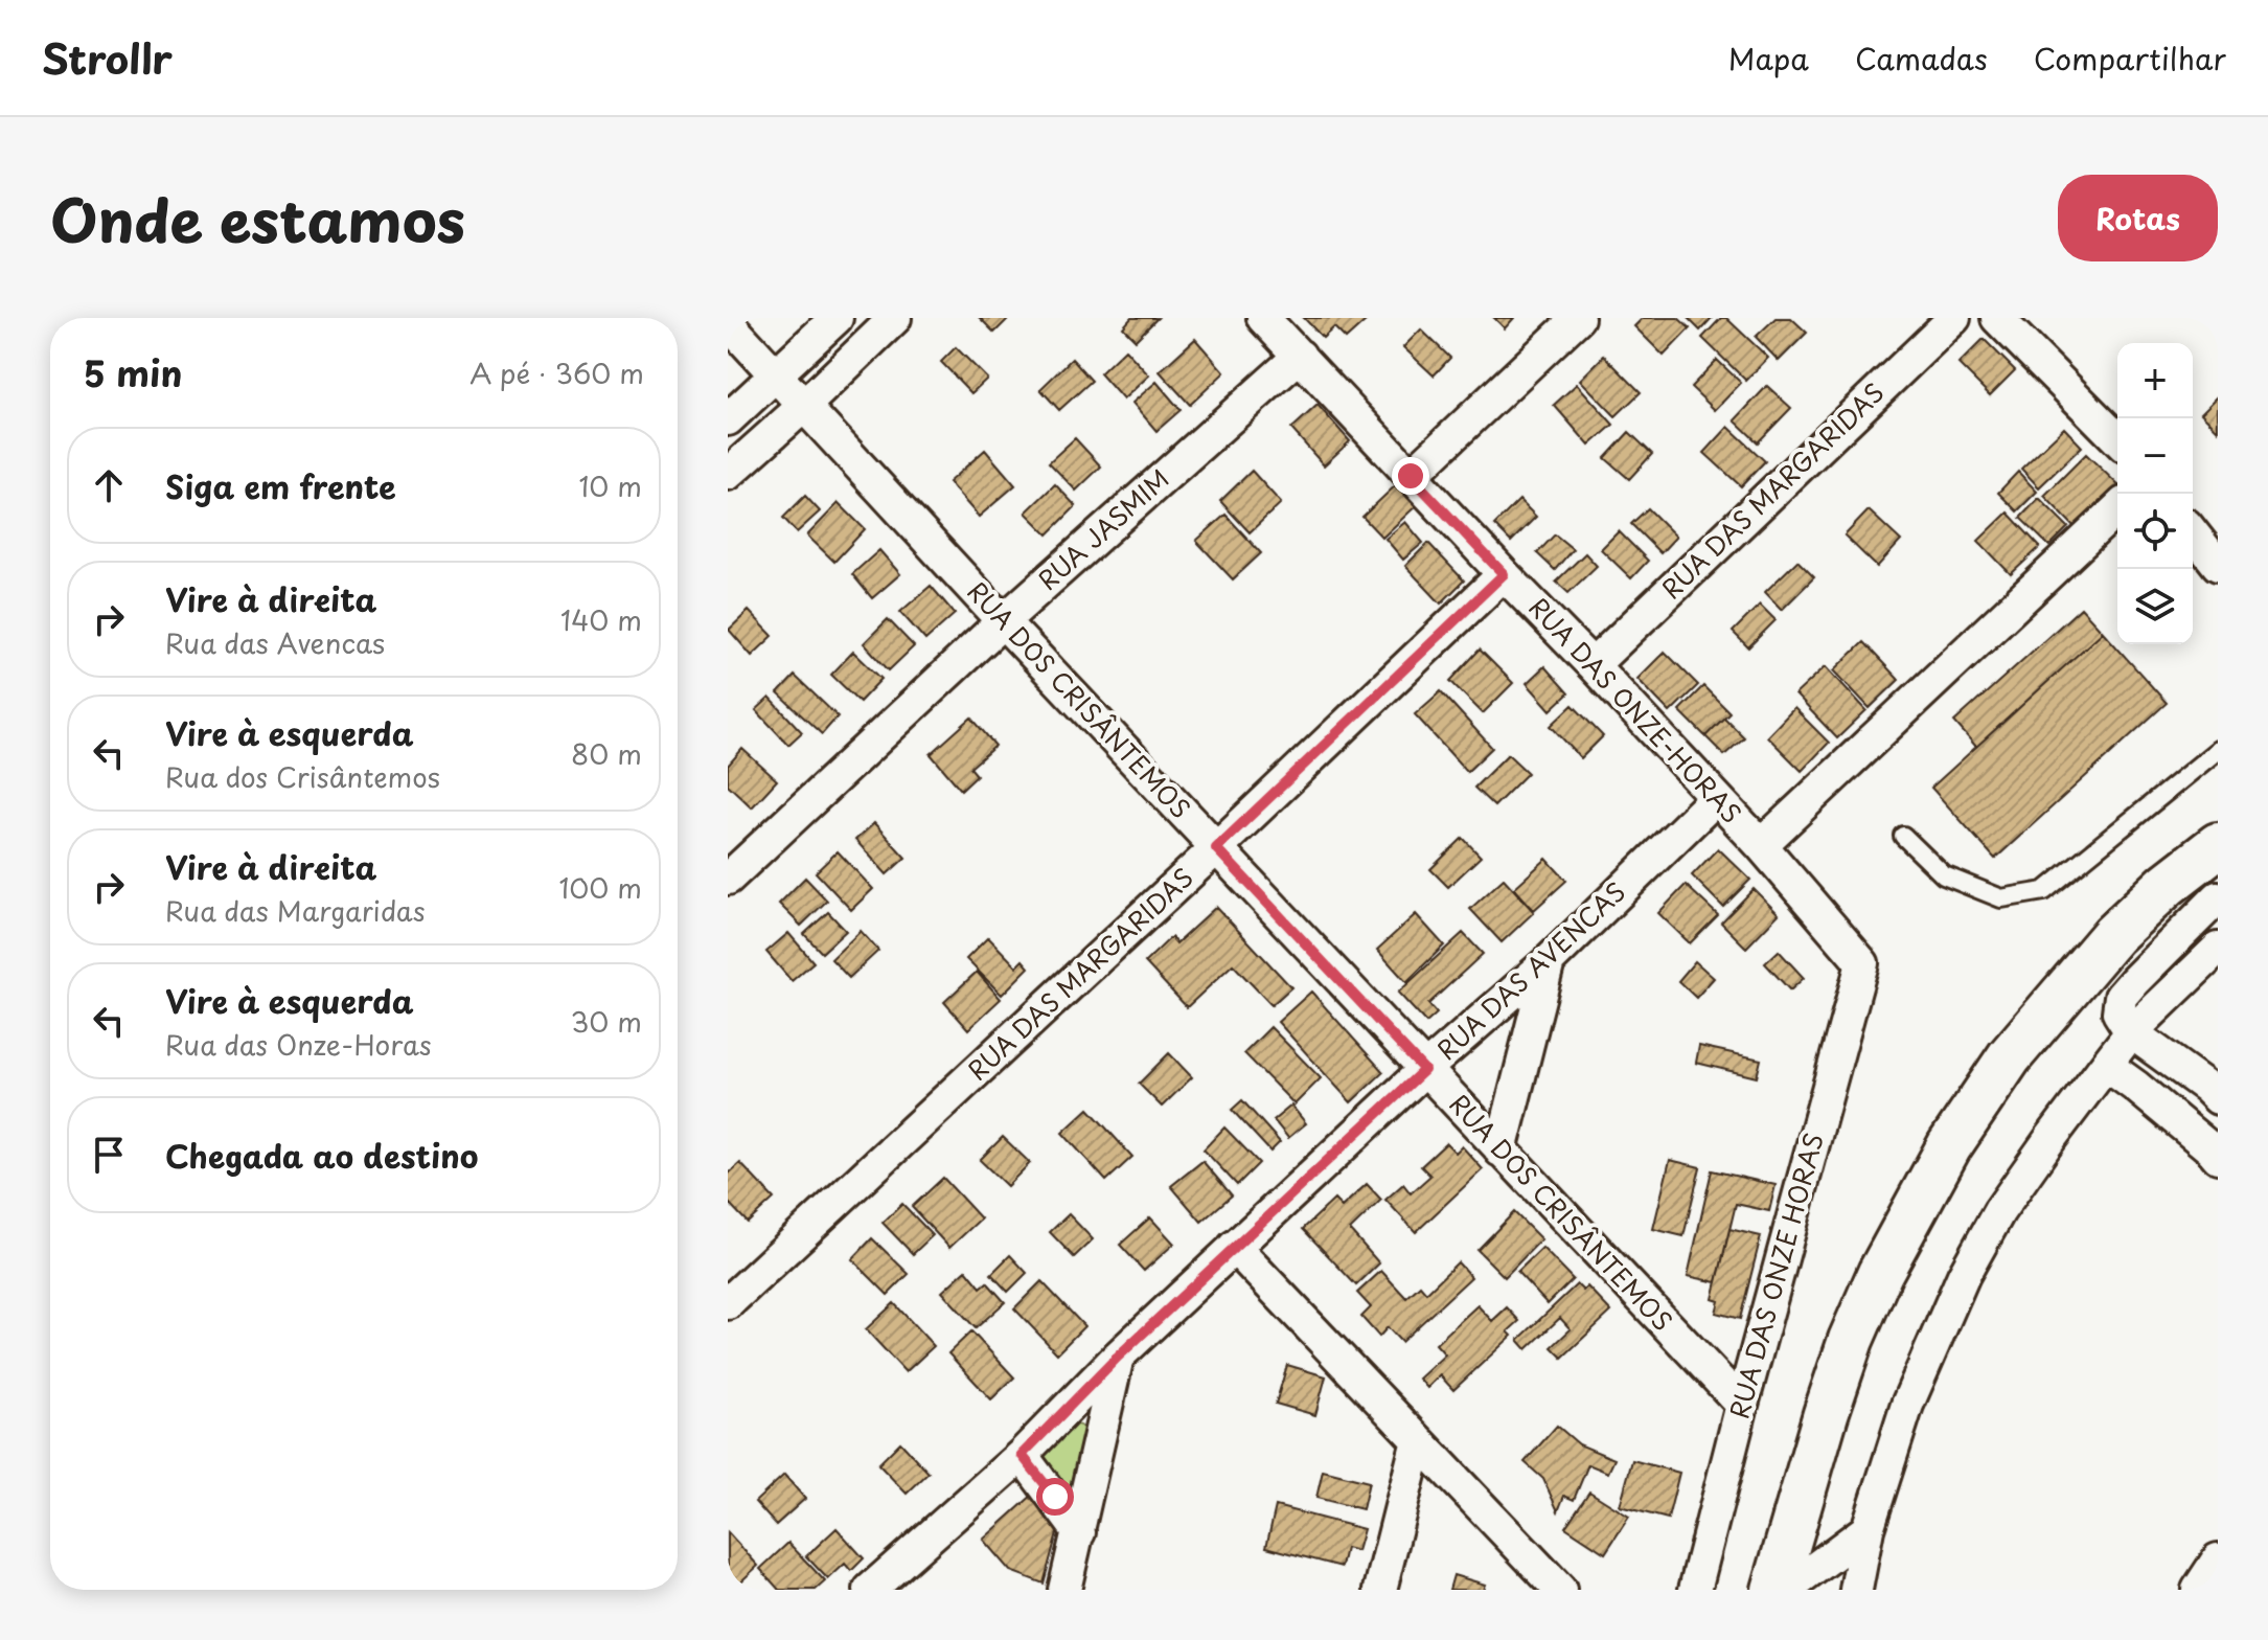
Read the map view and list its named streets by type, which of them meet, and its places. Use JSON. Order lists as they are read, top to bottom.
{
  "streets": {
    "street": [
      "RUA DAS MARGARIDAS",
      "RUA JASMIM",
      "RUA DOS CRISÂNTEMOS",
      "RUA DAS ONZE-HORAS",
      "RUA DAS AVENCAS",
      "RUA DAS ONZE HORAS"
    ]
  },
  "crossings": [
    ["RUA DAS MARGARIDAS", "RUA DOS CRISÂNTEMOS"],
    ["RUA DAS MARGARIDAS", "RUA DAS ONZE-HORAS"],
    ["RUA JASMIM", "RUA DOS CRISÂNTEMOS"],
    ["RUA JASMIM", "RUA DAS ONZE-HORAS"],
    ["RUA DOS CRISÂNTEMOS", "RUA DAS AVENCAS"],
    ["RUA DOS CRISÂNTEMOS", "RUA DAS ONZE HORAS"],
    ["RUA DAS ONZE-HORAS", "RUA DAS AVENCAS"],
    ["RUA DAS ONZE-HORAS", "RUA DAS ONZE HORAS"]
  ],
  "page": {
    "header": "Strollr",
    "nav": ["Mapa", "Camadas", "Compartilhar"],
    "title": "Onde estamos",
    "buttons": "Rotas",
    "heading": ["5 min", "A pé · 360 m"],
    "map_buttons": ["+", "−"],
    "list": [
      ["Siga em frente", "10 m"],
      ["Vire à direita", "Rua das Avencas", "140 m"],
      ["Vire à esquerda", "Rua dos Crisântemos", "80 m"],
      ["Vire à direita", "Rua das Margaridas", "100 m"],
      ["Vire à esquerda", "Rua das Onze-Horas", "30 m"],
      "Chegada ao destino"
    ]
  }
}
